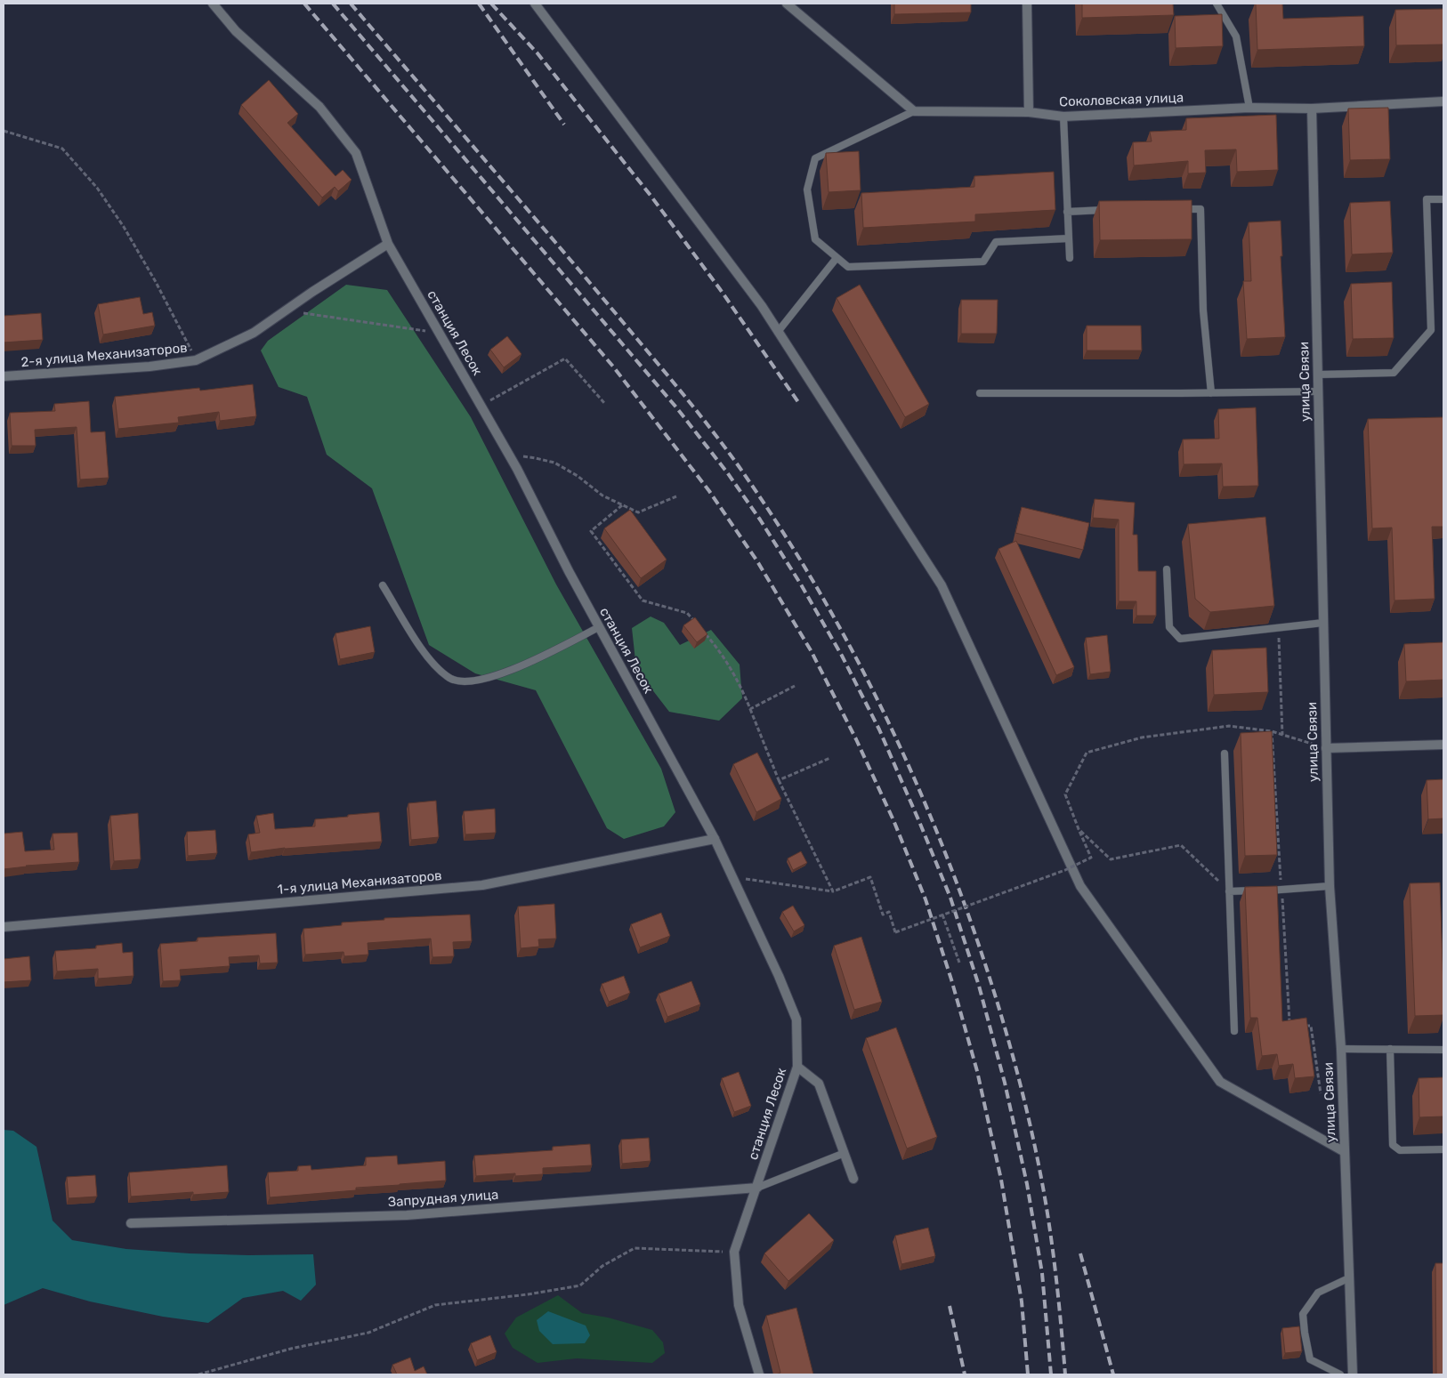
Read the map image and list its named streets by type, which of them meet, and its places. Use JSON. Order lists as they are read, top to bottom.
{
  "streets": {
    "street": [
      "Соколовская улица",
      "станция Лесок",
      "2-я улица Механизаторов",
      "улица Связи",
      "1-я улица Механизаторов",
      "Запрудная улица"
    ]
  },
  "crossings": [
    ["Соколовская улица", "улица Связи"],
    ["станция Лесок", "2-я улица Механизаторов"],
    ["станция Лесок", "1-я улица Механизаторов"],
    ["станция Лесок", "Запрудная улица"]
  ]
}
